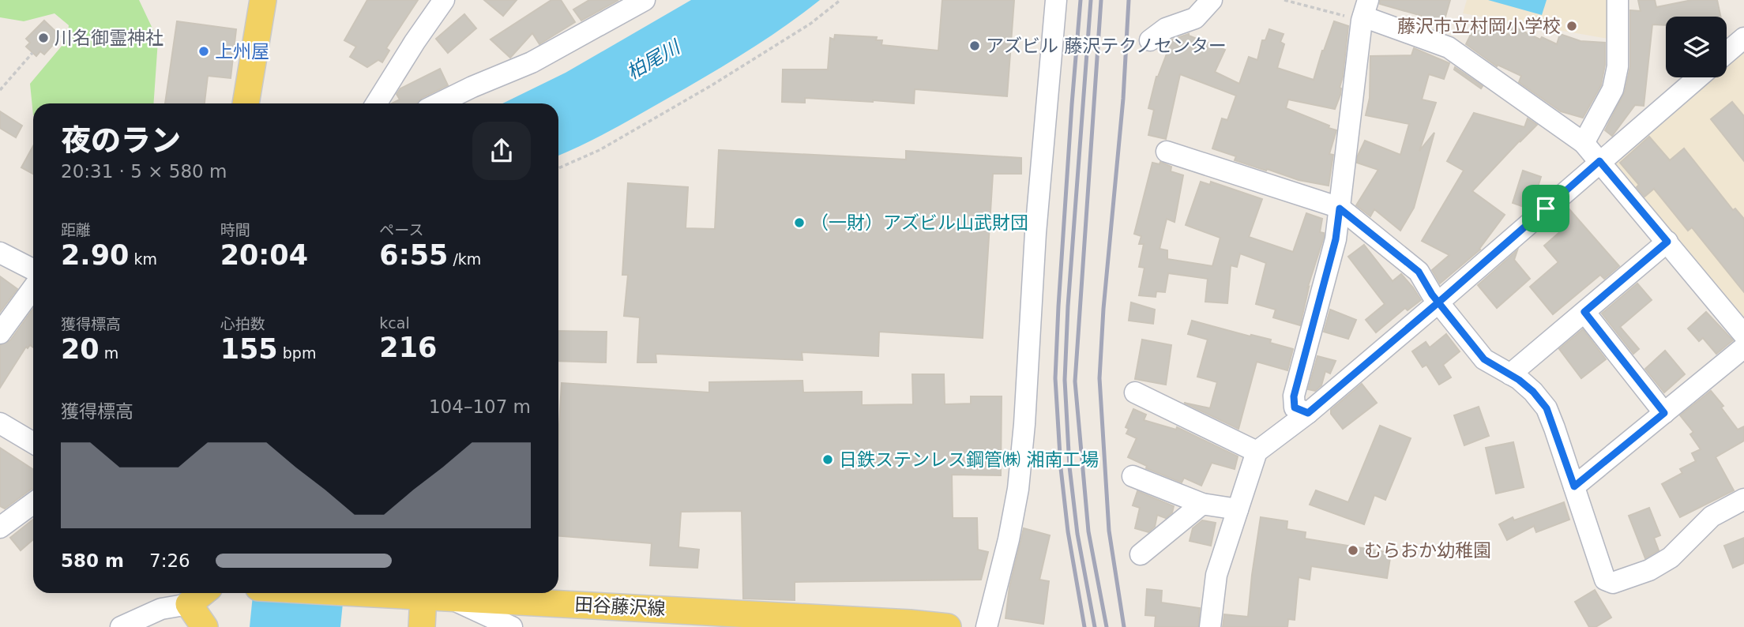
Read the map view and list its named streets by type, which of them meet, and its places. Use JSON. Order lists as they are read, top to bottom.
{
  "streets": {
    "main road": ["田谷藤沢線"]
  },
  "water": ["柏尾川"],
  "places": [
    "藤沢市立村岡小学校",
    "川名御霊神社",
    "アズビル 藤沢テクノセンター",
    "上州屋",
    "（一財）アズビル山武財団",
    "日鉄ステンレス鋼管㈱ 湘南工場",
    "むらおか幼稚園"
  ],
  "page": {
    "heading": ["夜のラン", "20:31 · 5 × 580 m"],
    "stats": [
      ["距離", "2.90 km"],
      ["時間", "20:04"],
      ["ペース", "6:55 /km"],
      ["獲得標高", "20 m"],
      ["心拍数", "155 bpm"],
      ["kcal", "216"]
    ],
    "chart": ["獲得標高", "104–107 m"],
    "list": [
      {
        "name": "580 m",
        "note": "7:26"
      }
    ]
  }
}
